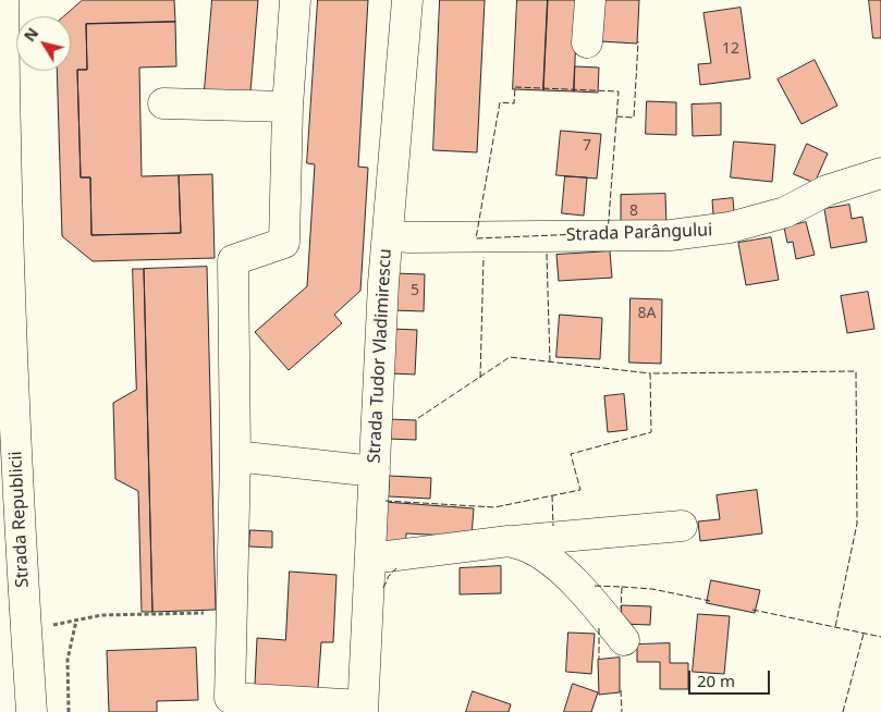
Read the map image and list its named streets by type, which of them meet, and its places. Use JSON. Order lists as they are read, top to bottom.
{
  "streets": {
    "street": ["Strada Parângului", "Strada Tudor Vladimirescu", "Strada Republicii"]
  },
  "crossings": [
    ["Strada Parângului", "Strada Tudor Vladimirescu"]
  ],
  "house_numbers": [
    "12",
    "7",
    "8",
    "5",
    "8A"
  ],
  "scale_bar": "20 m",
  "north": "top left"
}
